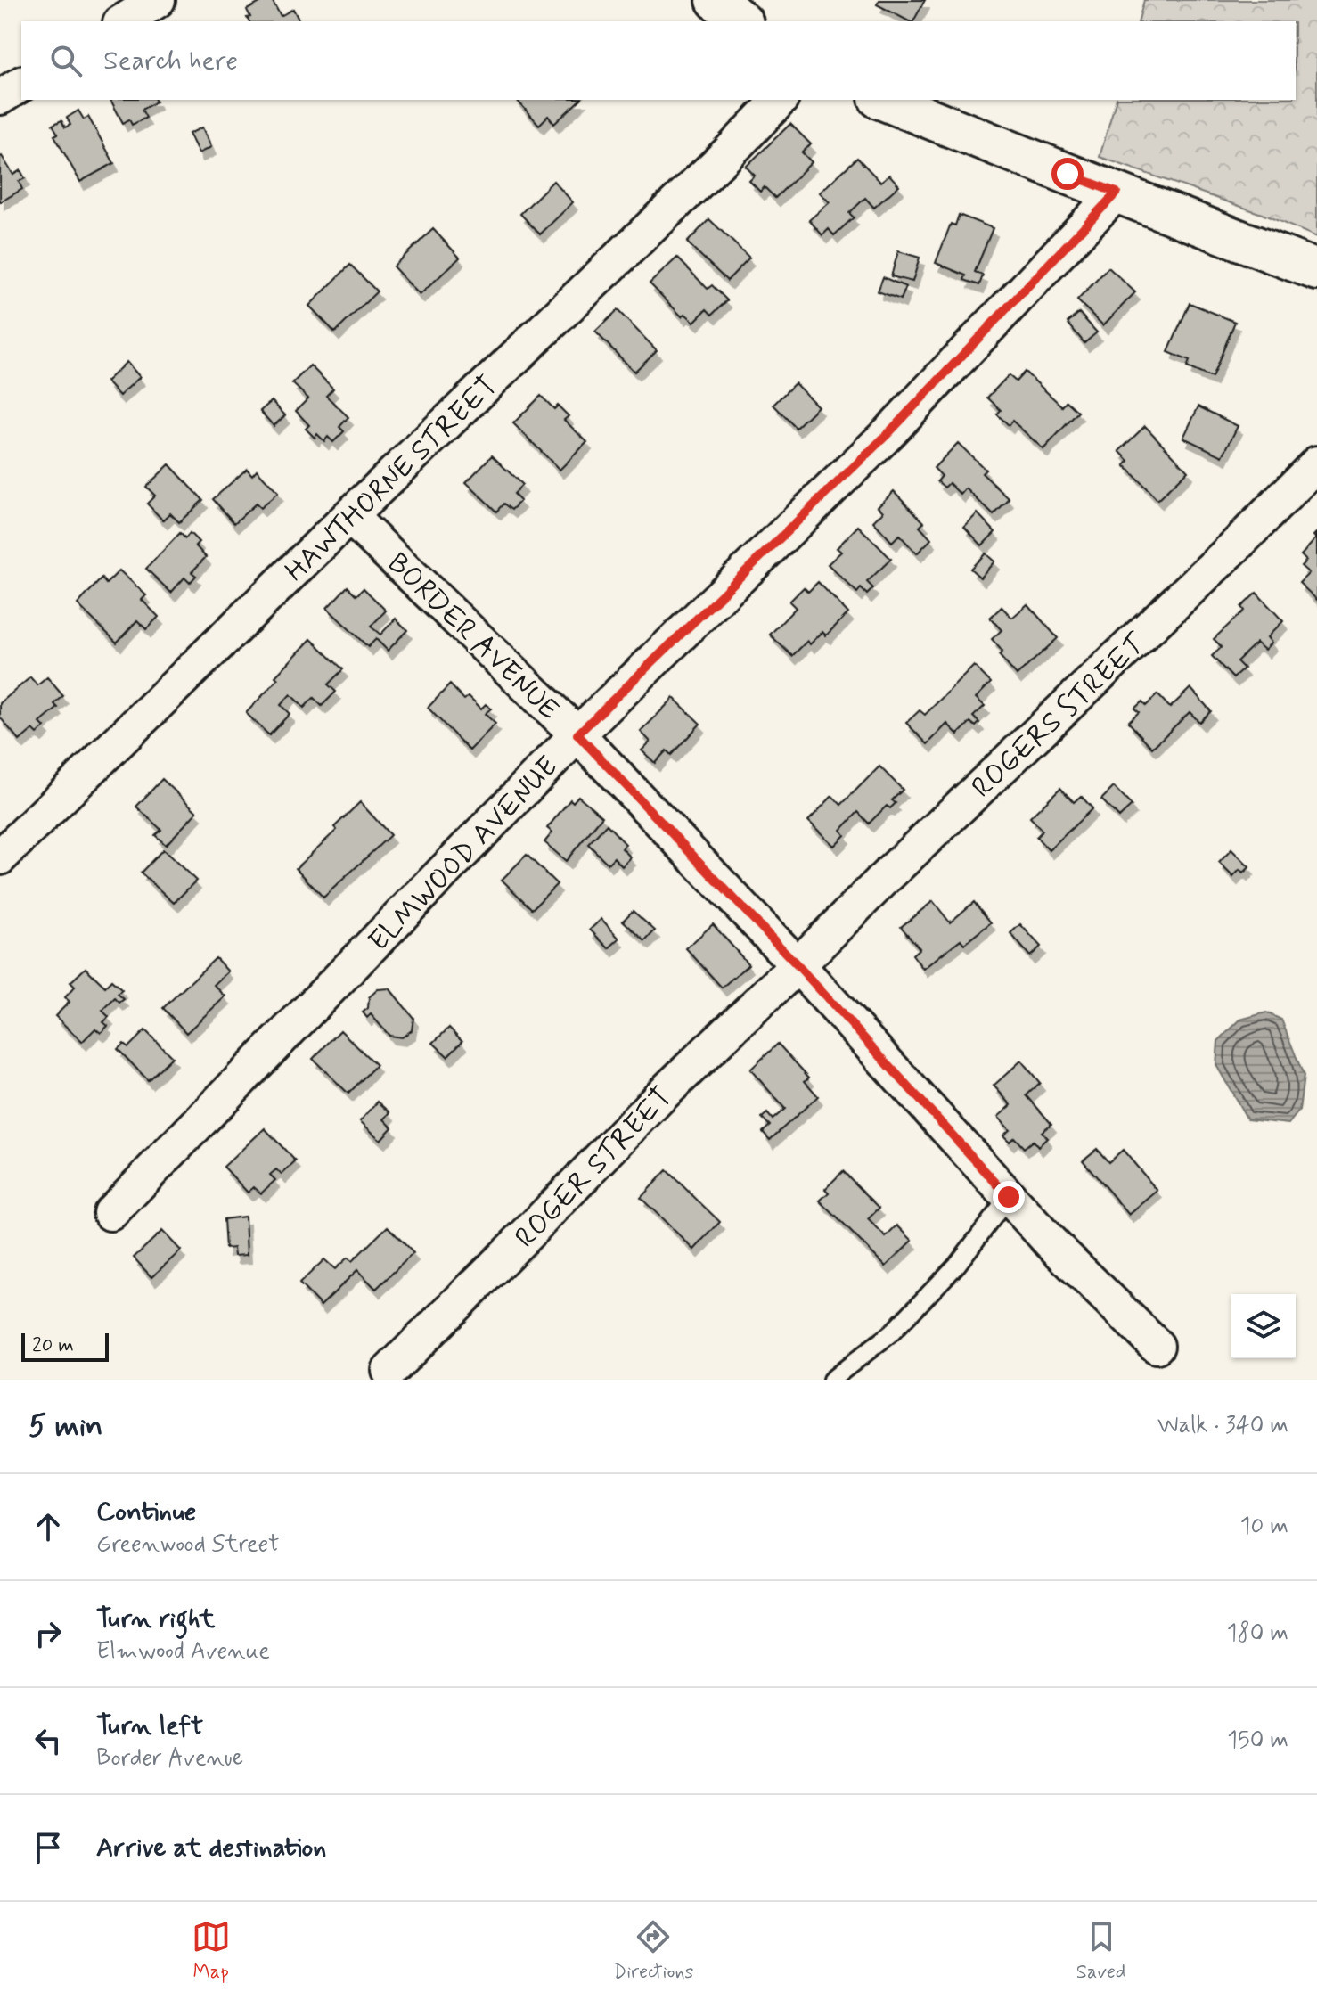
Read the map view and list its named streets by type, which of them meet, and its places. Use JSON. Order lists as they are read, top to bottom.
{
  "streets": {
    "street": [
      "HAWTHORNE STREET",
      "BORDER AVENUE",
      "ROGERS STREET",
      "ELMWOOD AVENUE",
      "ROGER STREET"
    ]
  },
  "crossings": [
    ["HAWTHORNE STREET", "BORDER AVENUE"],
    ["BORDER AVENUE", "ROGERS STREET"],
    ["BORDER AVENUE", "ELMWOOD AVENUE"],
    ["BORDER AVENUE", "ROGER STREET"],
    ["ROGERS STREET", "ROGER STREET"]
  ],
  "scale_bar": "20 m",
  "page": {
    "search": "Search here",
    "scale": "20 m",
    "heading": ["5 min", "Walk · 340 m"],
    "list": [
      ["Continue", "Greenwood Street", "10 m"],
      ["Turn right", "Elmwood Avenue", "180 m"],
      ["Turn left", "Border Avenue", "150 m"],
      "Arrive at destination"
    ],
    "nav": ["Map", "Directions", "Saved"]
  }
}
